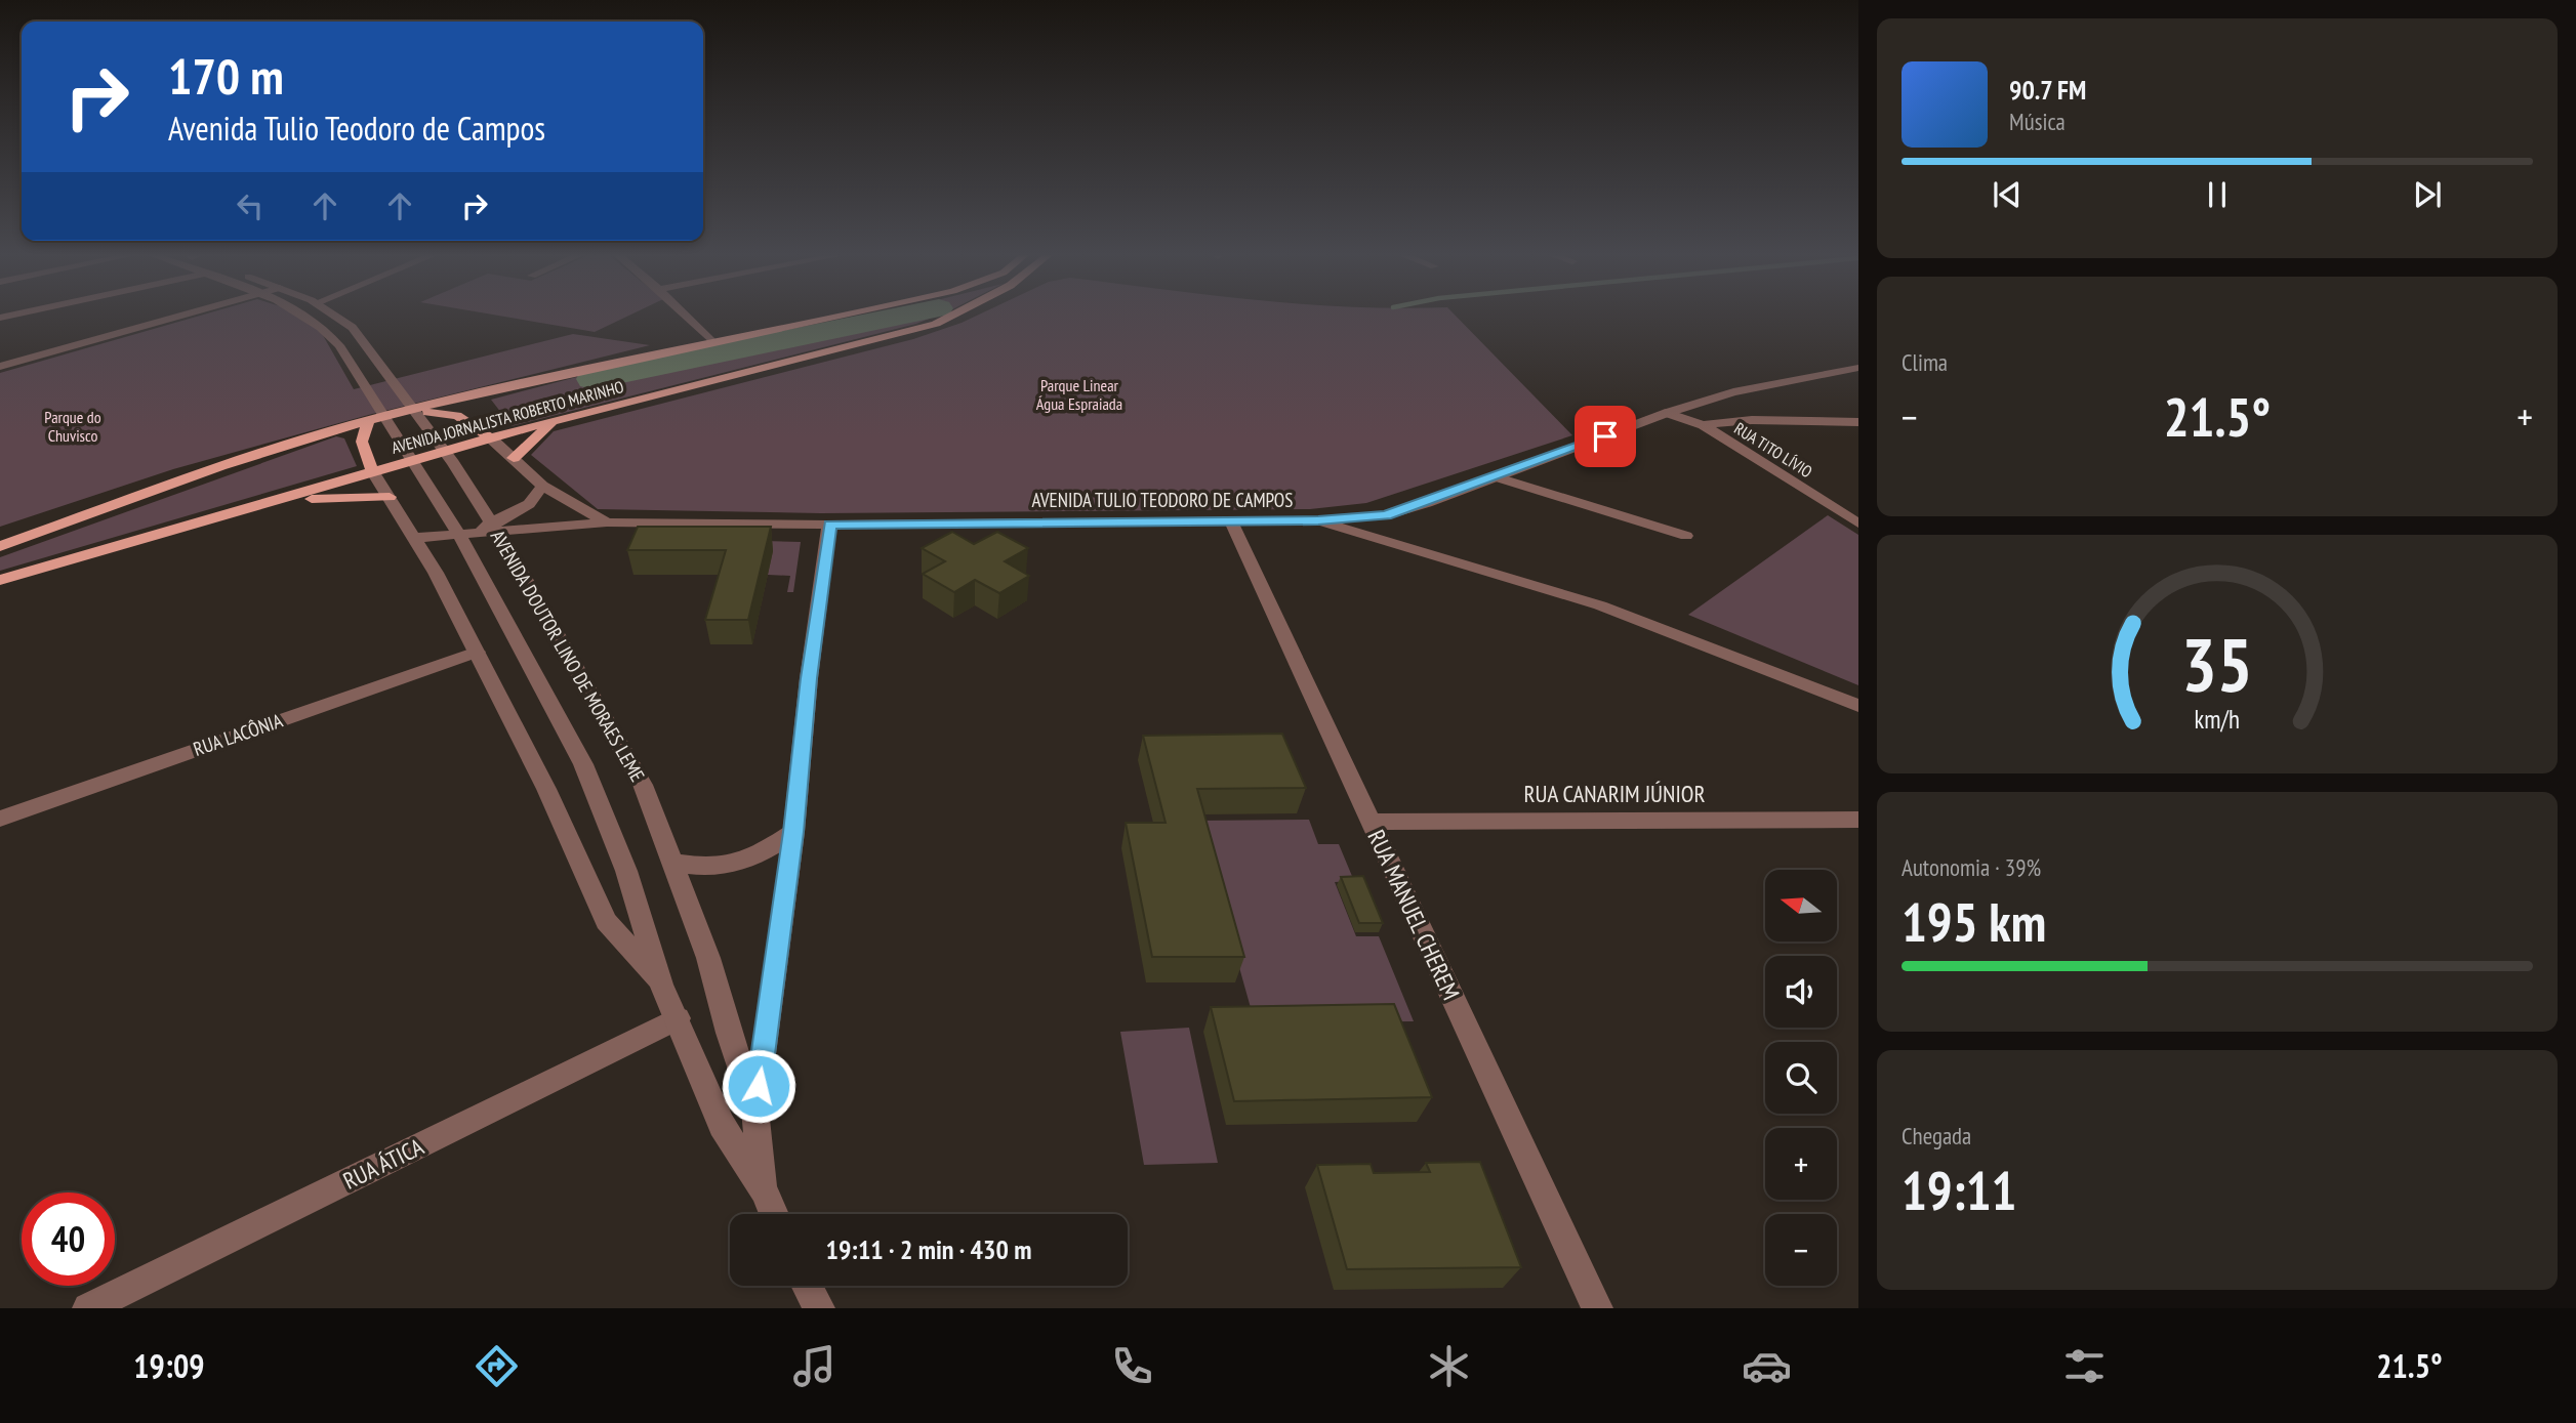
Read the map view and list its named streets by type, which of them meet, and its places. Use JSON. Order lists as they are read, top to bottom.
{
  "streets": {
    "main road": ["AVENIDA JORNALISTA ROBERTO MARINHO"],
    "street": [
      "RUA TITO LÍVIO",
      "AVENIDA TULIO TEODORO DE CAMPOS",
      "AVENIDA DOUTOR LINO DE MORAES LEME",
      "RUA LACÔNIA",
      "RUA CANARIM JÚNIOR",
      "RUA MANUEL CHEREM",
      "RUA ÁTICA"
    ]
  },
  "crossings": [
    ["AVENIDA JORNALISTA ROBERTO MARINHO", "AVENIDA TULIO TEODORO DE CAMPOS"],
    ["AVENIDA JORNALISTA ROBERTO MARINHO", "AVENIDA DOUTOR LINO DE MORAES LEME"],
    ["AVENIDA TULIO TEODORO DE CAMPOS", "AVENIDA DOUTOR LINO DE MORAES LEME"],
    ["AVENIDA TULIO TEODORO DE CAMPOS", "RUA MANUEL CHEREM"],
    ["AVENIDA DOUTOR LINO DE MORAES LEME", "RUA LACÔNIA"],
    ["AVENIDA DOUTOR LINO DE MORAES LEME", "RUA ÁTICA"],
    ["RUA CANARIM JÚNIOR", "RUA MANUEL CHEREM"]
  ],
  "parks": ["Parque Linear Água Espraiada", "Parque do Chuvisco"],
  "north": "left",
  "page": {
    "turn": ["170 m", "Avenida Tulio Teodoro de Campos"],
    "song": ["90.7 FM", "Música"],
    "tile": [
      "Clima",
      ["Autonomia · 39%", "195 km"],
      ["Chegada", "19:11"]
    ],
    "heat": ["−", "21.5°", "+"],
    "map_buttons": ["+", "−"],
    "limit": "40",
    "trip": "19:11 · 2 min · 430 m",
    "tabs": ["19:09", "21.5°"],
    "gauge": ["35", "km/h"]
  }
}
